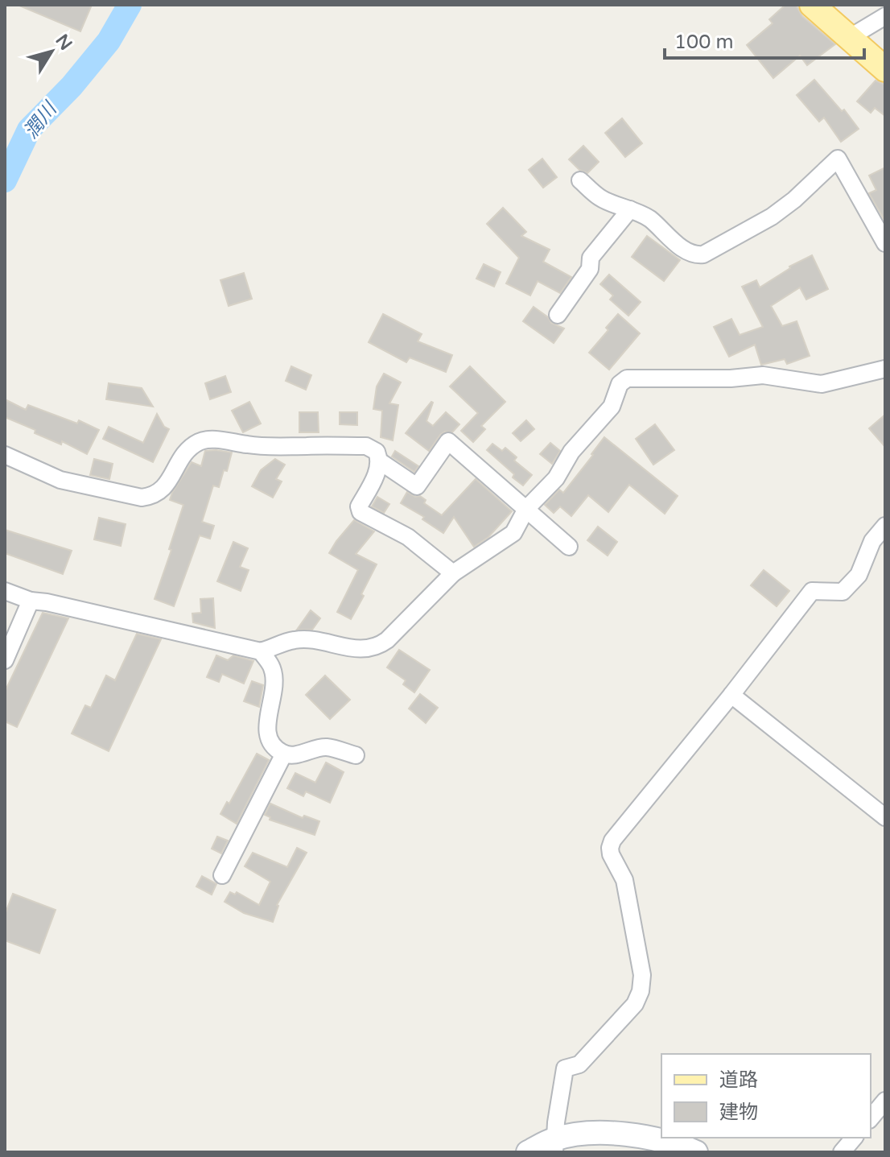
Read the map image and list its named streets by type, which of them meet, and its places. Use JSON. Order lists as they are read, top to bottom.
{
  "water": ["潤川"],
  "legend": ["道路", "建物"],
  "scale_bar": "100 m",
  "north": "top right"
}
